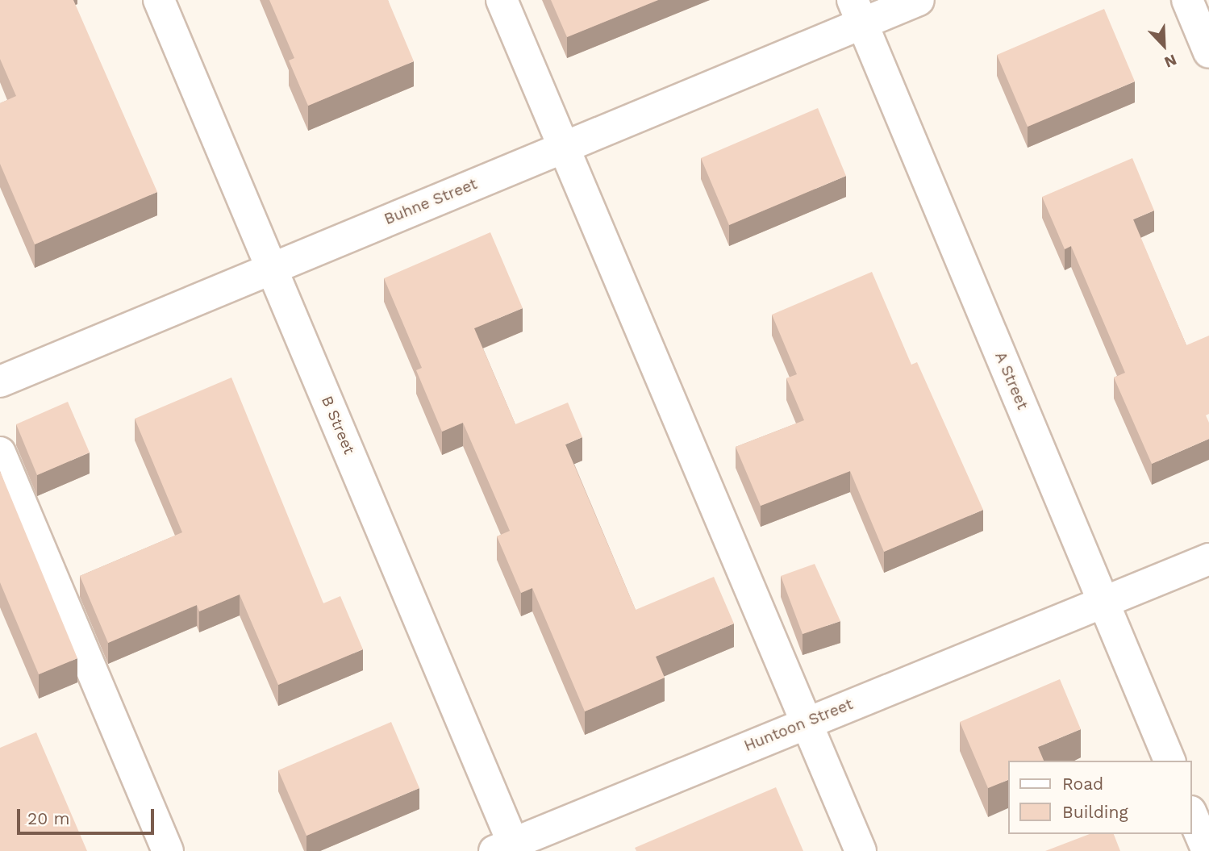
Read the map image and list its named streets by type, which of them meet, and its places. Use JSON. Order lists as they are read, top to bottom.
{
  "streets": {
    "street": [
      "Buhne Street",
      "A Street",
      "B Street",
      "Huntoon Street"
    ]
  },
  "crossings": [
    ["Buhne Street", "A Street"],
    ["Buhne Street", "B Street"],
    ["A Street", "Huntoon Street"],
    ["B Street", "Huntoon Street"]
  ],
  "legend": ["Road", "Building"],
  "scale_bar": "20 m",
  "north": "bottom right"
}
